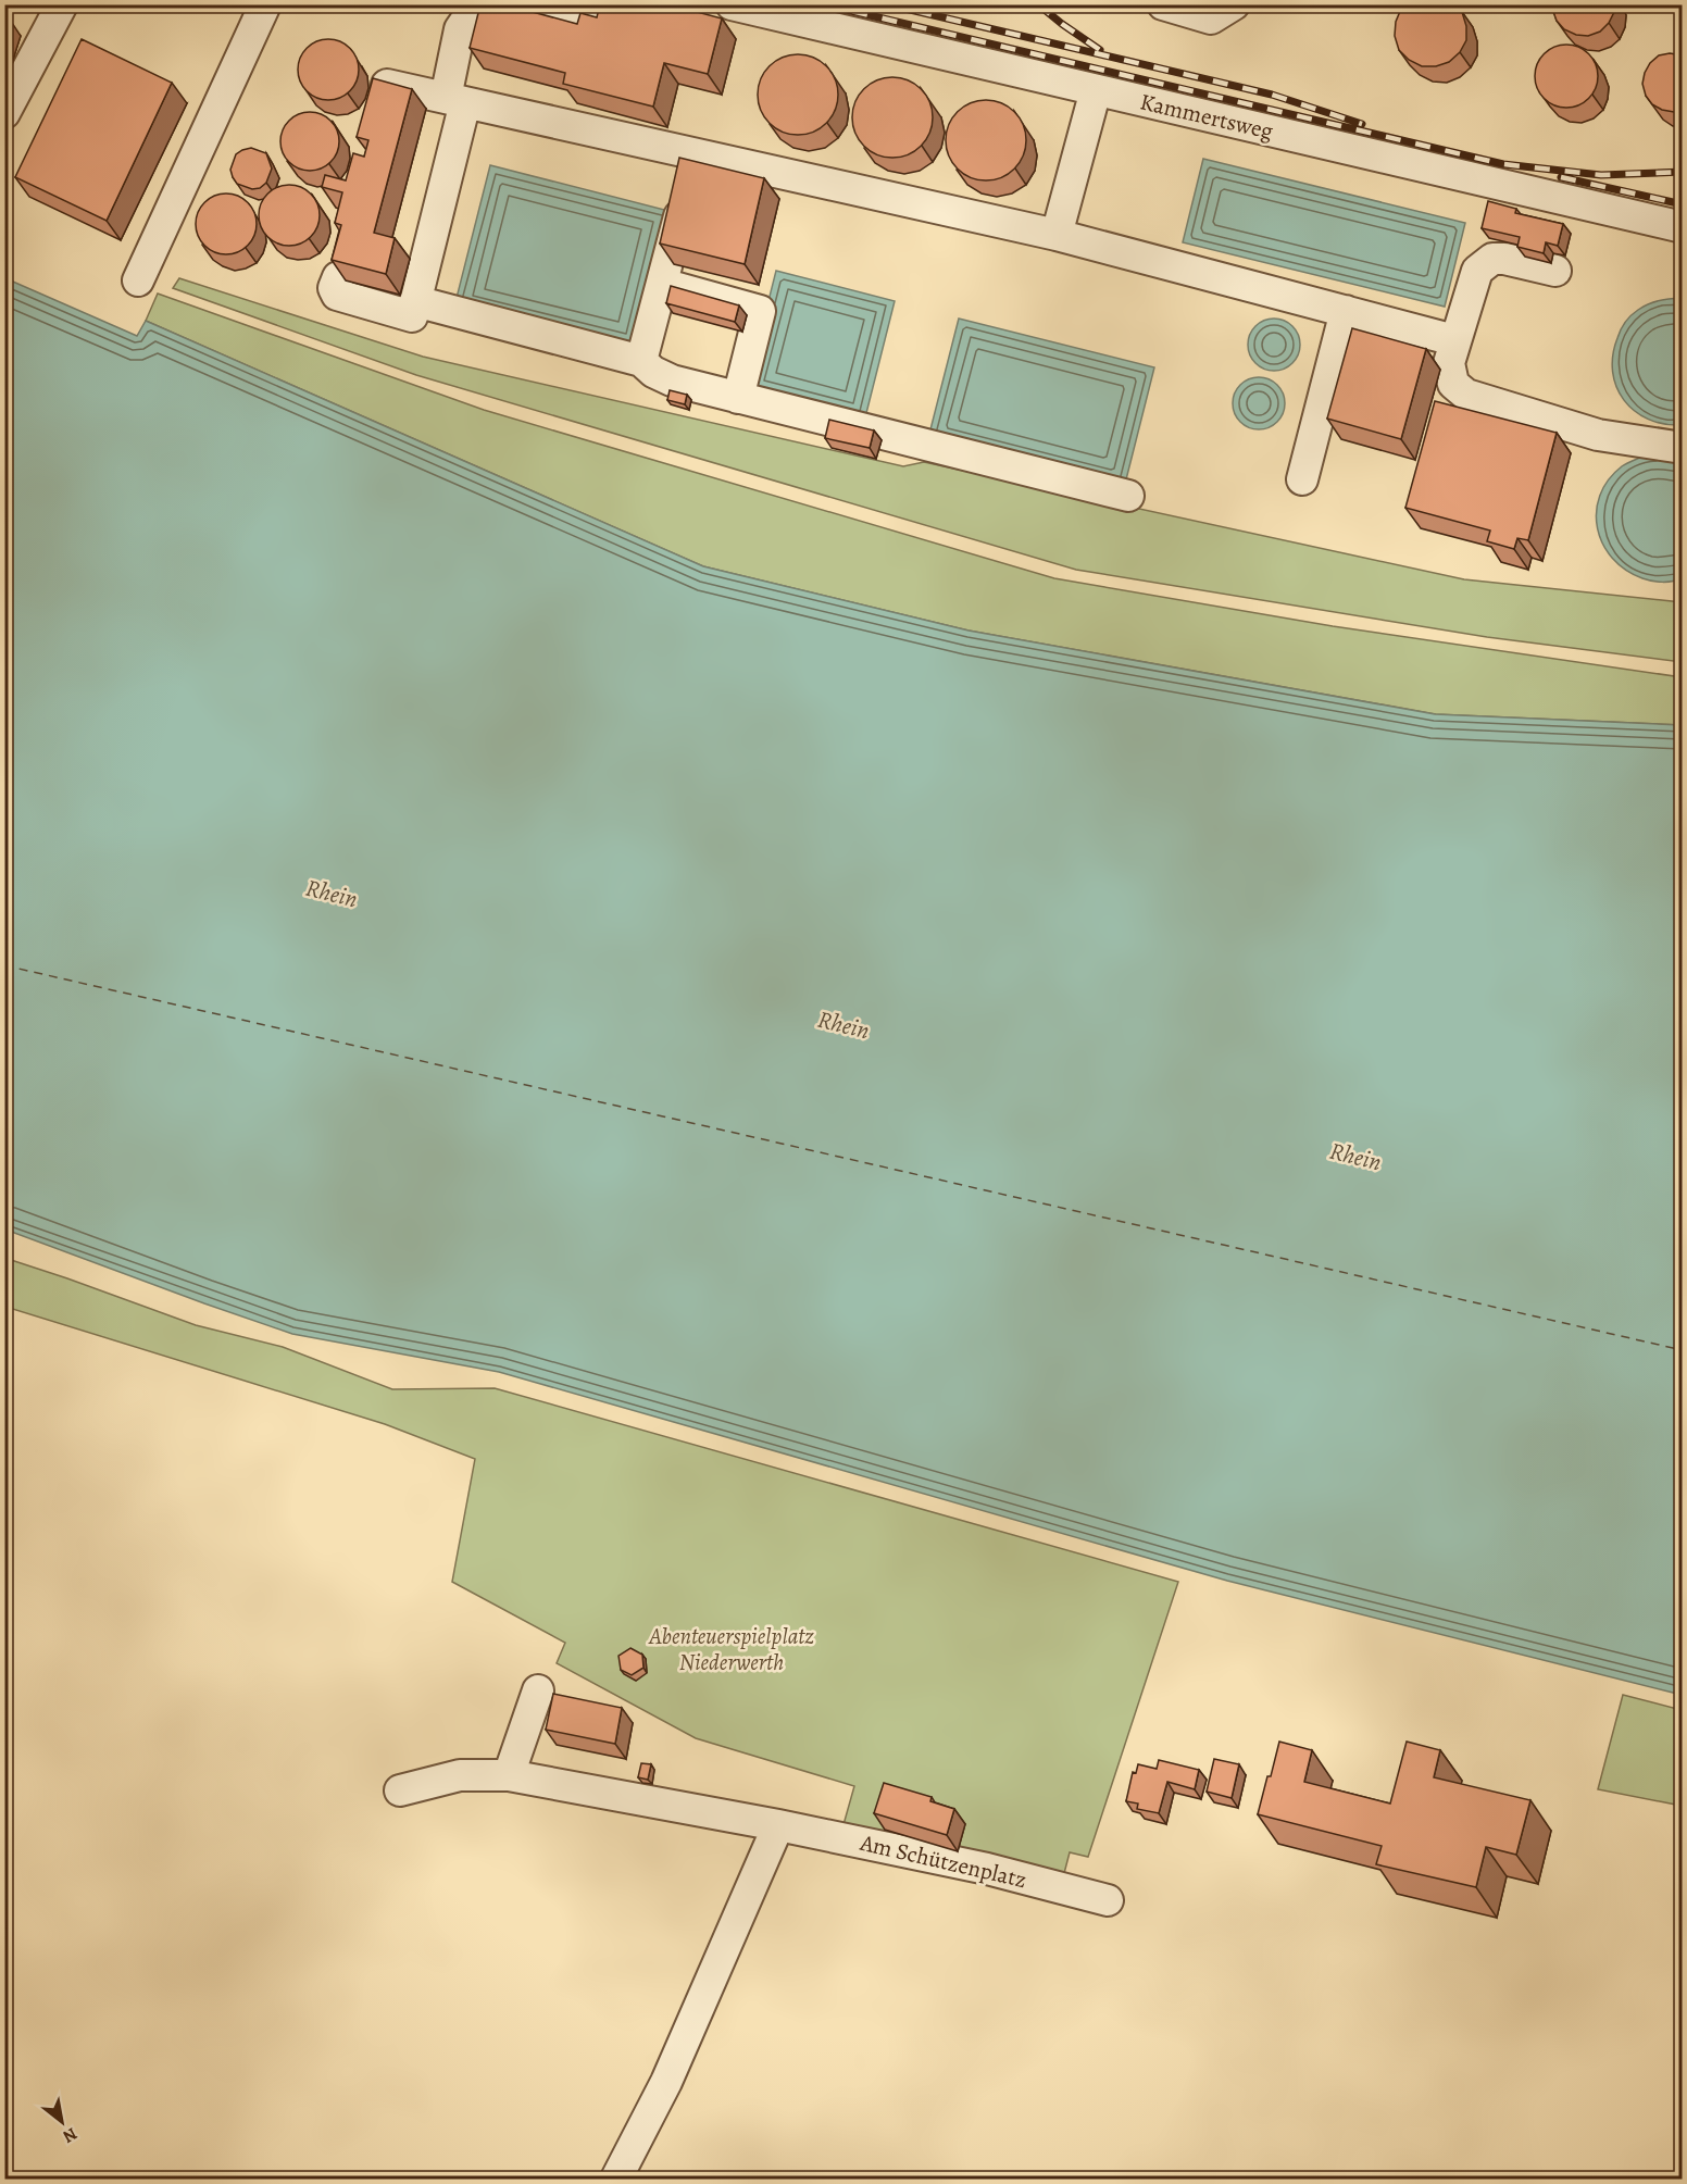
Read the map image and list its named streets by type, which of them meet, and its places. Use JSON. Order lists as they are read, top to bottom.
{
  "streets": {
    "street": ["Kammertsweg", "Am Schützenplatz"]
  },
  "water": ["Rhein"],
  "parks": ["Abenteuerspielplatz Niederwerth"],
  "north": "bottom right"
}
